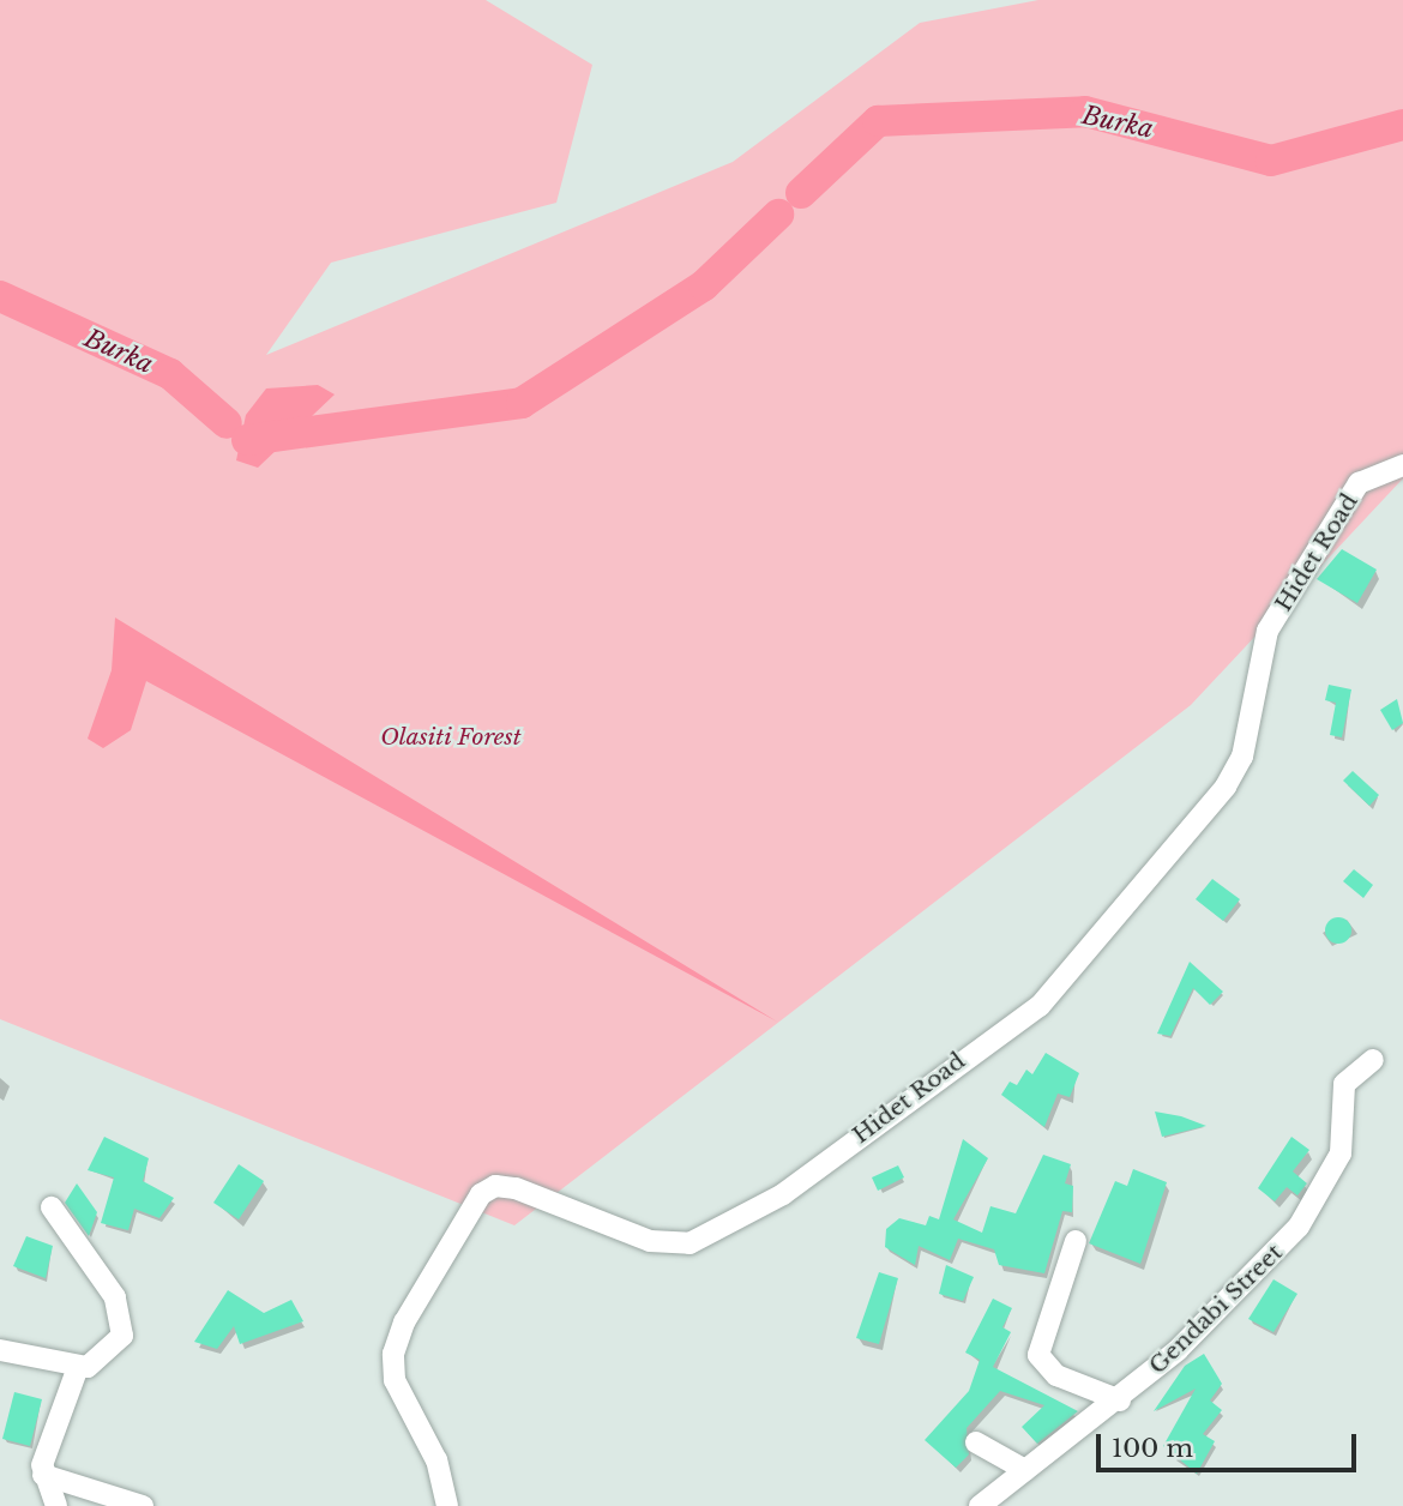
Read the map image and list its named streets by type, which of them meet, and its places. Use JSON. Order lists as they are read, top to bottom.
{
  "streets": {
    "street": ["Hidet Road", "Gendabi Street"]
  },
  "water": ["Burka"],
  "parks": ["Olasiti Forest"],
  "scale_bar": "100 m"
}
